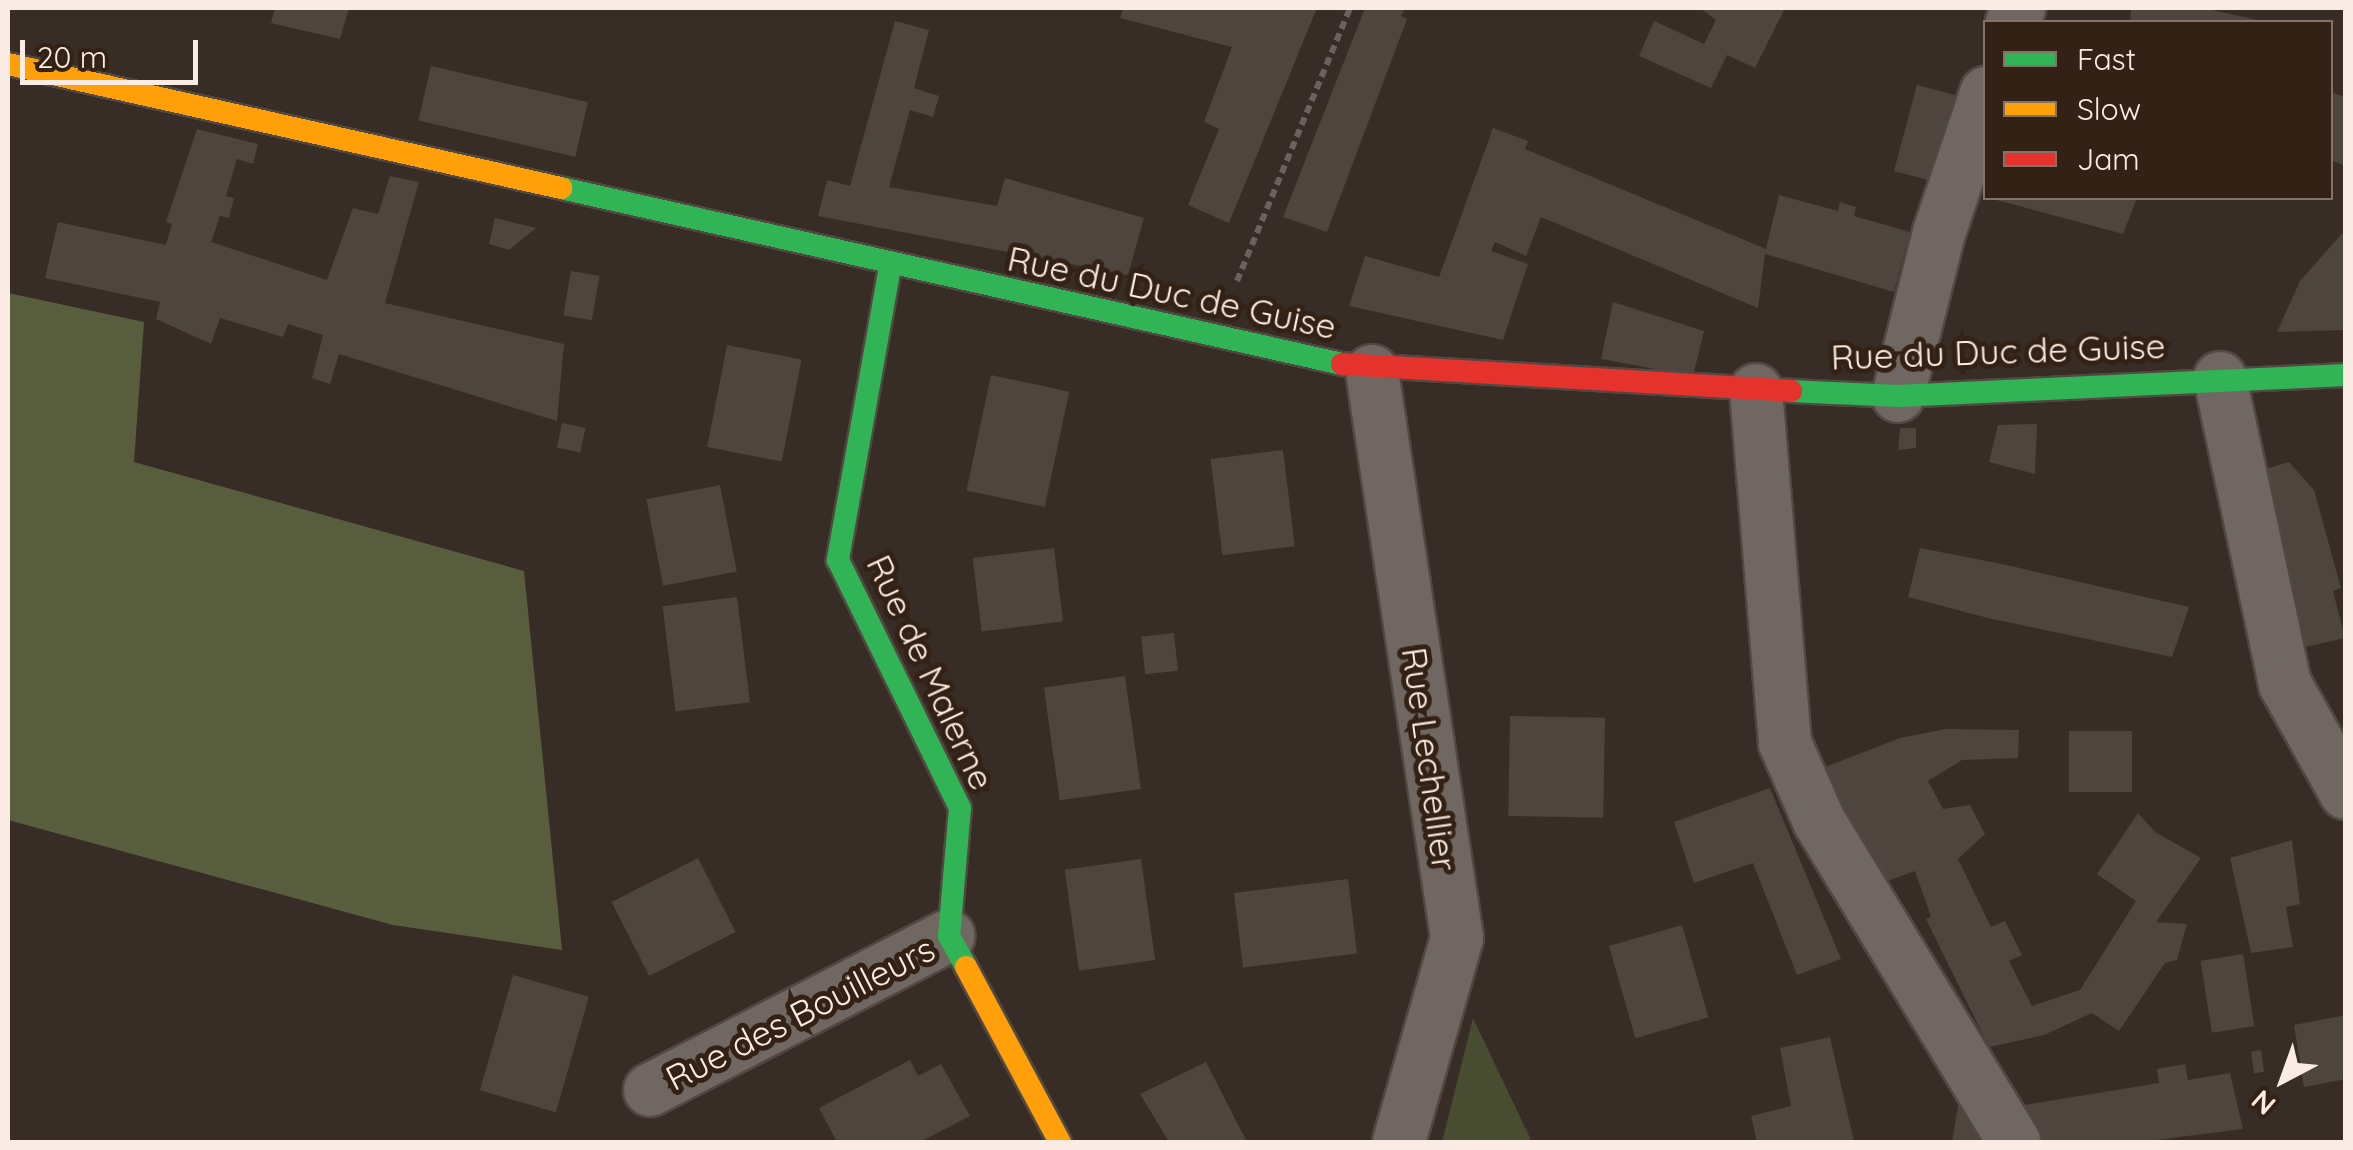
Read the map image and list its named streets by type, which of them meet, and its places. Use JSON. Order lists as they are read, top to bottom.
{
  "streets": {
    "street": [
      "Rue du Duc de Guise",
      "Rue de Malerne",
      "Rue Lechellier",
      "Rue des Bouilleurs"
    ]
  },
  "crossings": [
    ["Rue du Duc de Guise", "Rue de Malerne"],
    ["Rue du Duc de Guise", "Rue Lechellier"],
    ["Rue de Malerne", "Rue des Bouilleurs"]
  ],
  "legend": ["Fast", "Slow", "Jam"],
  "scale_bar": "20 m",
  "north": "bottom left"
}
